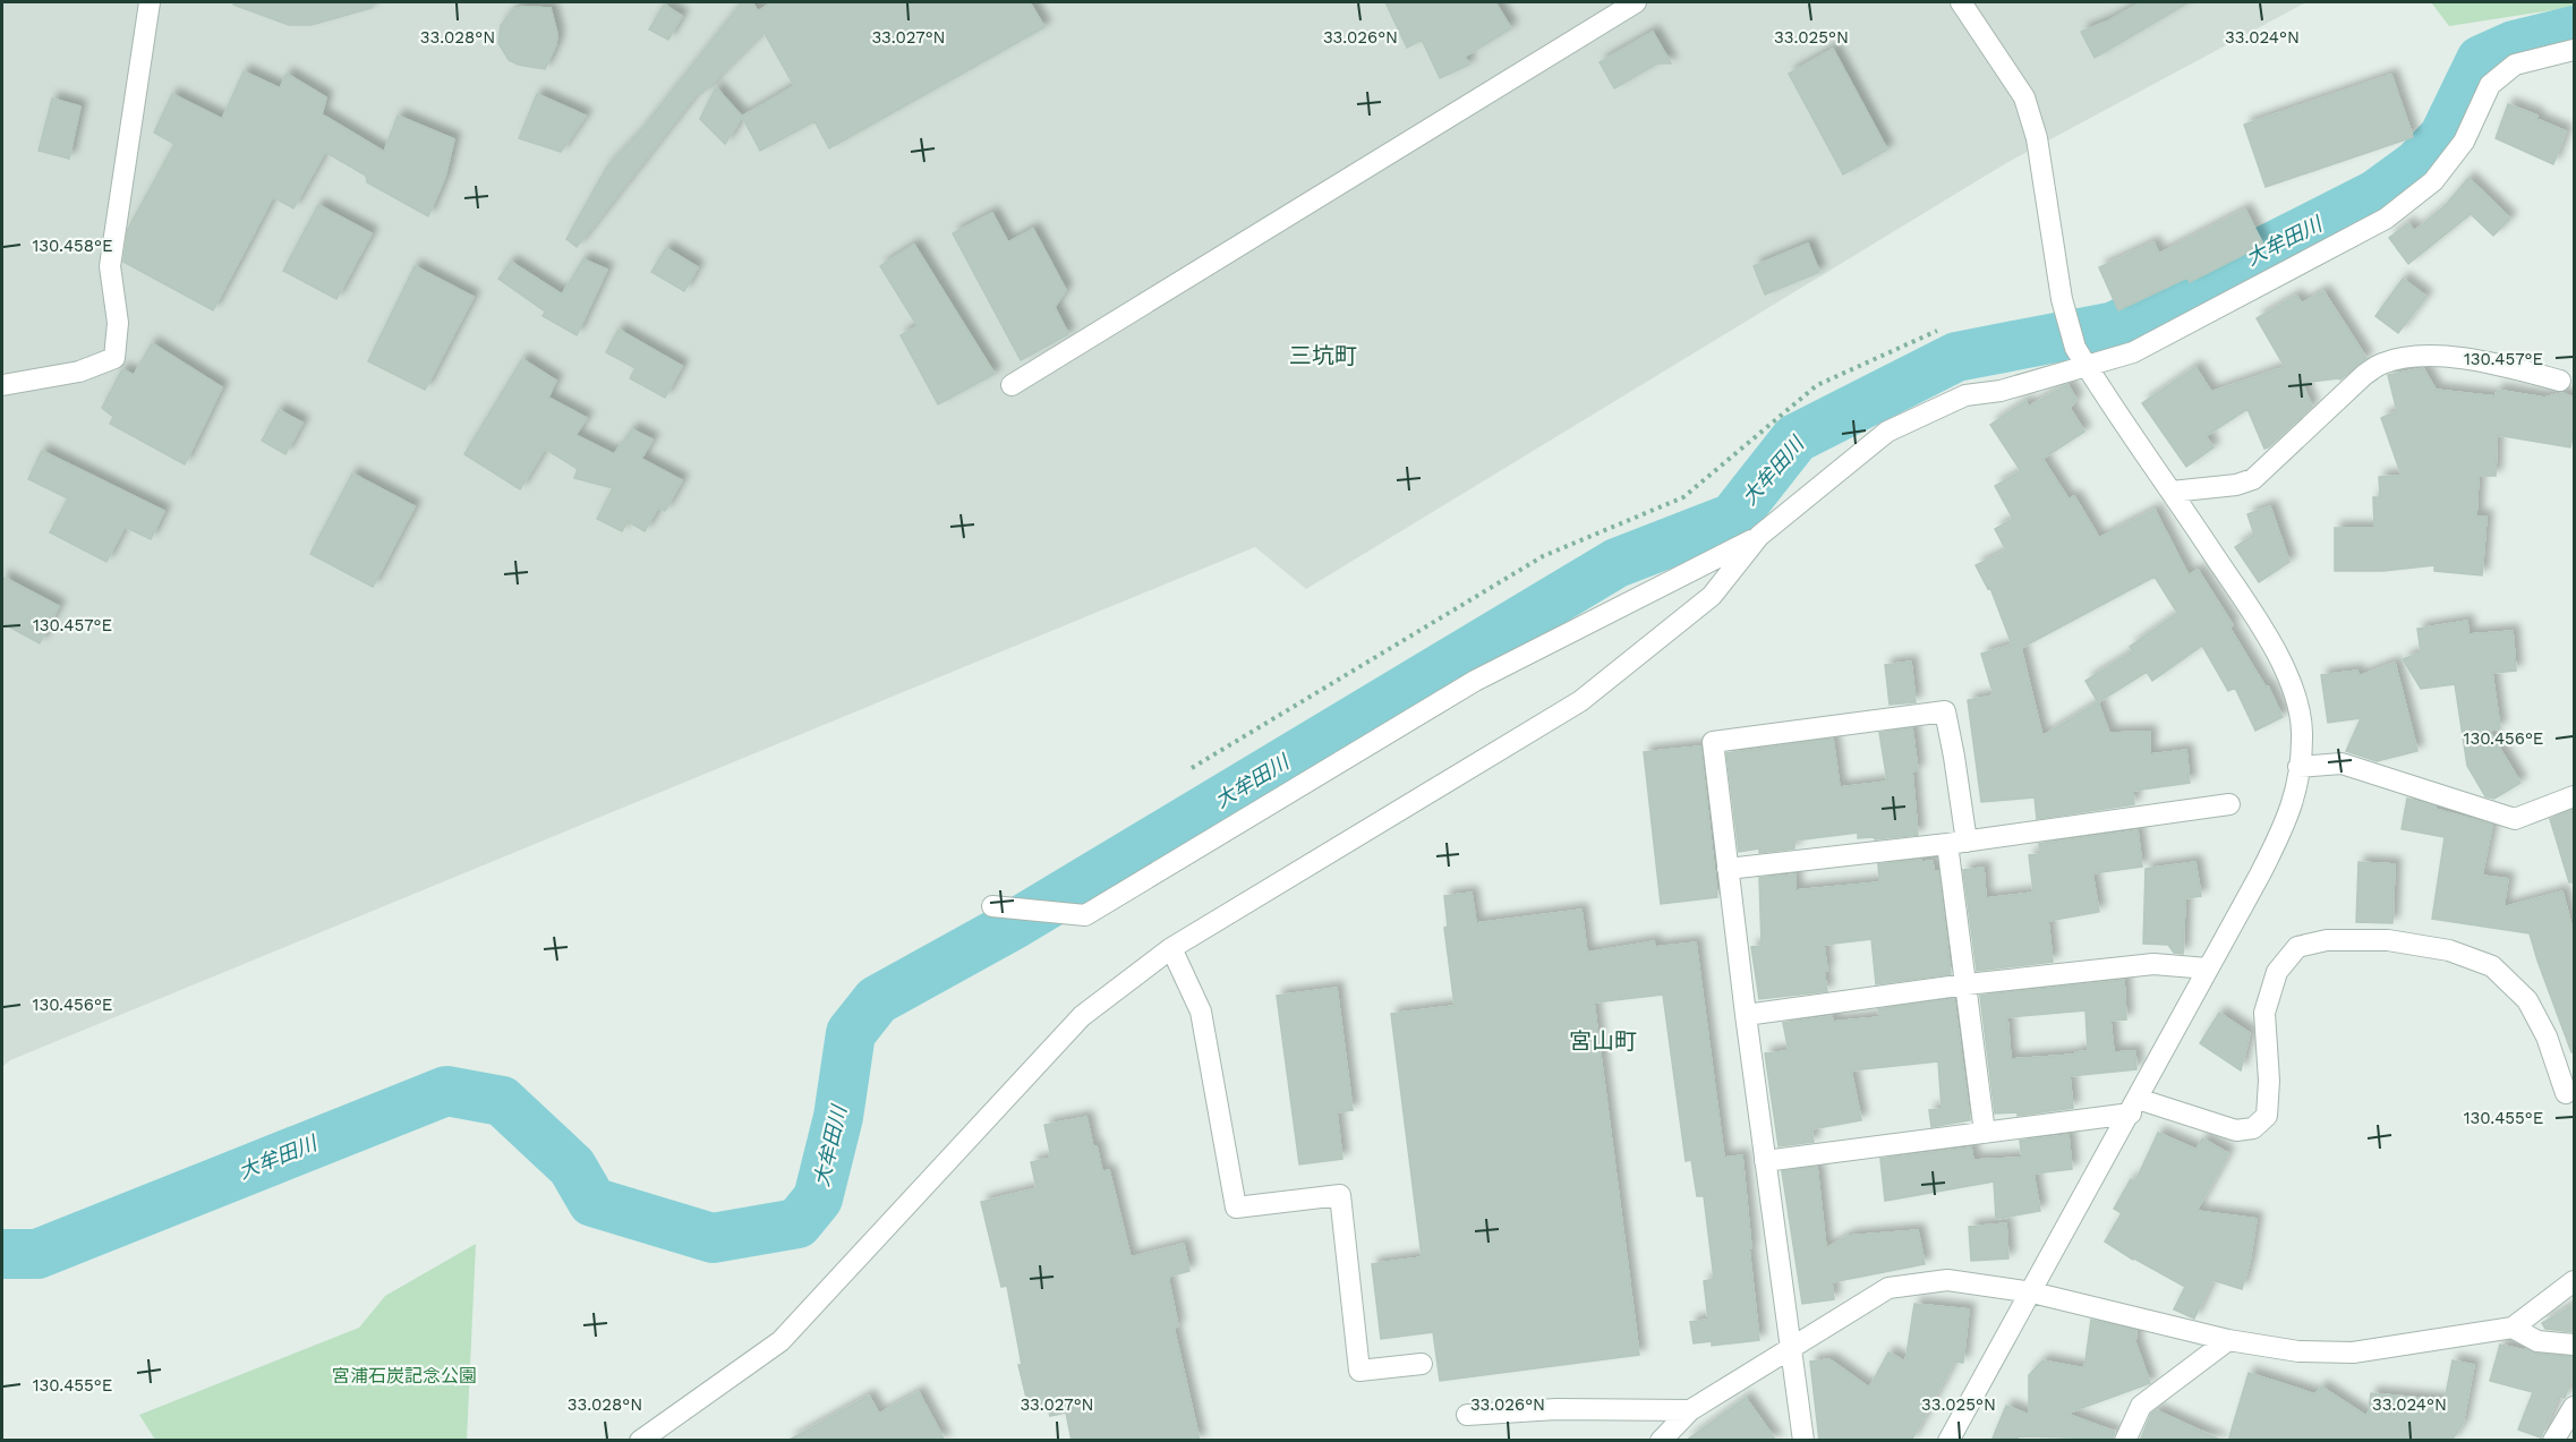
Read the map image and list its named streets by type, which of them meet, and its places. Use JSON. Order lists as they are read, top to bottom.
{
  "districts": ["三坑町", "宮山町"],
  "water": ["大牟田川"],
  "parks": ["宮浦石炭記念公園"],
  "coordinates": [
    "33.028°N",
    "33.027°N",
    "33.026°N",
    "33.025°N",
    "33.024°N",
    "130.458°E",
    "130.457°E",
    "130.456°E",
    "130.455°E"
  ]
}
